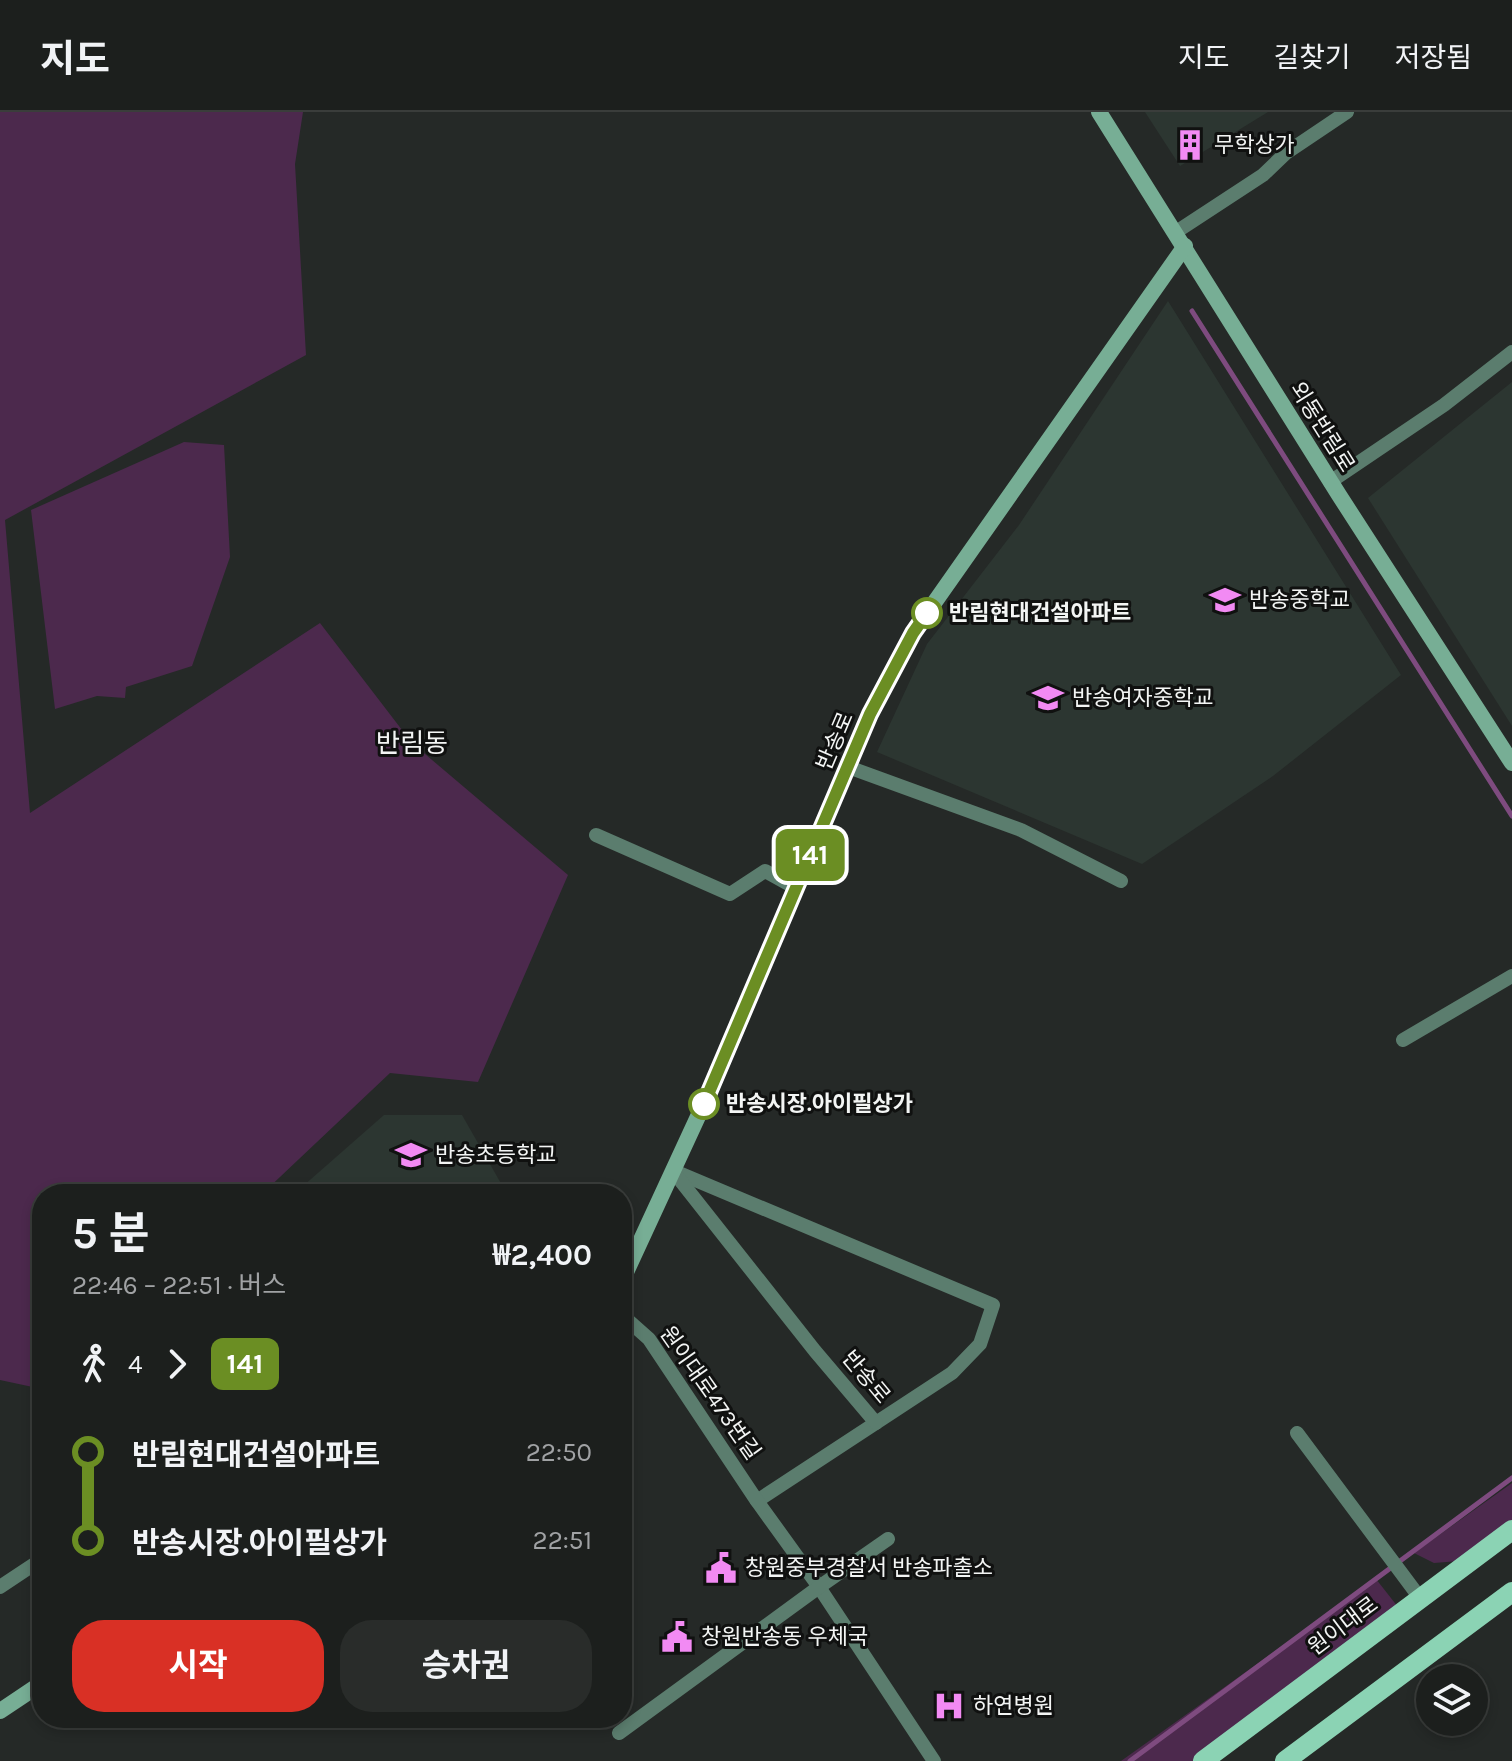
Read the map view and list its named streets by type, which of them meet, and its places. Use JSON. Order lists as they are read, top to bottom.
{
  "streets": {
    "main road": ["원이대로"],
    "street": ["외동반림로", "반송로", "원이대로473번길"]
  },
  "crossings": [
    ["외동반림로", "반송로"]
  ],
  "districts": ["반림동"],
  "places": {
    "building": ["무학상가"],
    "school or university": ["반송중학교", "반송여자중학교", "반송초등학교"],
    "other": ["반림현대건설아파트", "반송시장.아이필상가"],
    "public building": ["창원중부경찰서 반송파출소", "창원반송동 우체국"],
    "hospital": ["하연병원"]
  },
  "lines": ["bus line 141"],
  "page": {
    "header": "지도",
    "nav": ["지도", "길찾기", "저장됨"],
    "on_map": "141",
    "heading": ["5 분", "22:46 – 22:51 · 버스", "₩2,400"],
    "legs": ["4", "141"],
    "list": [
      {
        "name": "반림현대건설아파트",
        "value": "22:50"
      },
      {
        "name": "반송시장.아이필상가",
        "value": "22:51"
      }
    ],
    "buttons": ["시작", "승차권"]
  }
}
